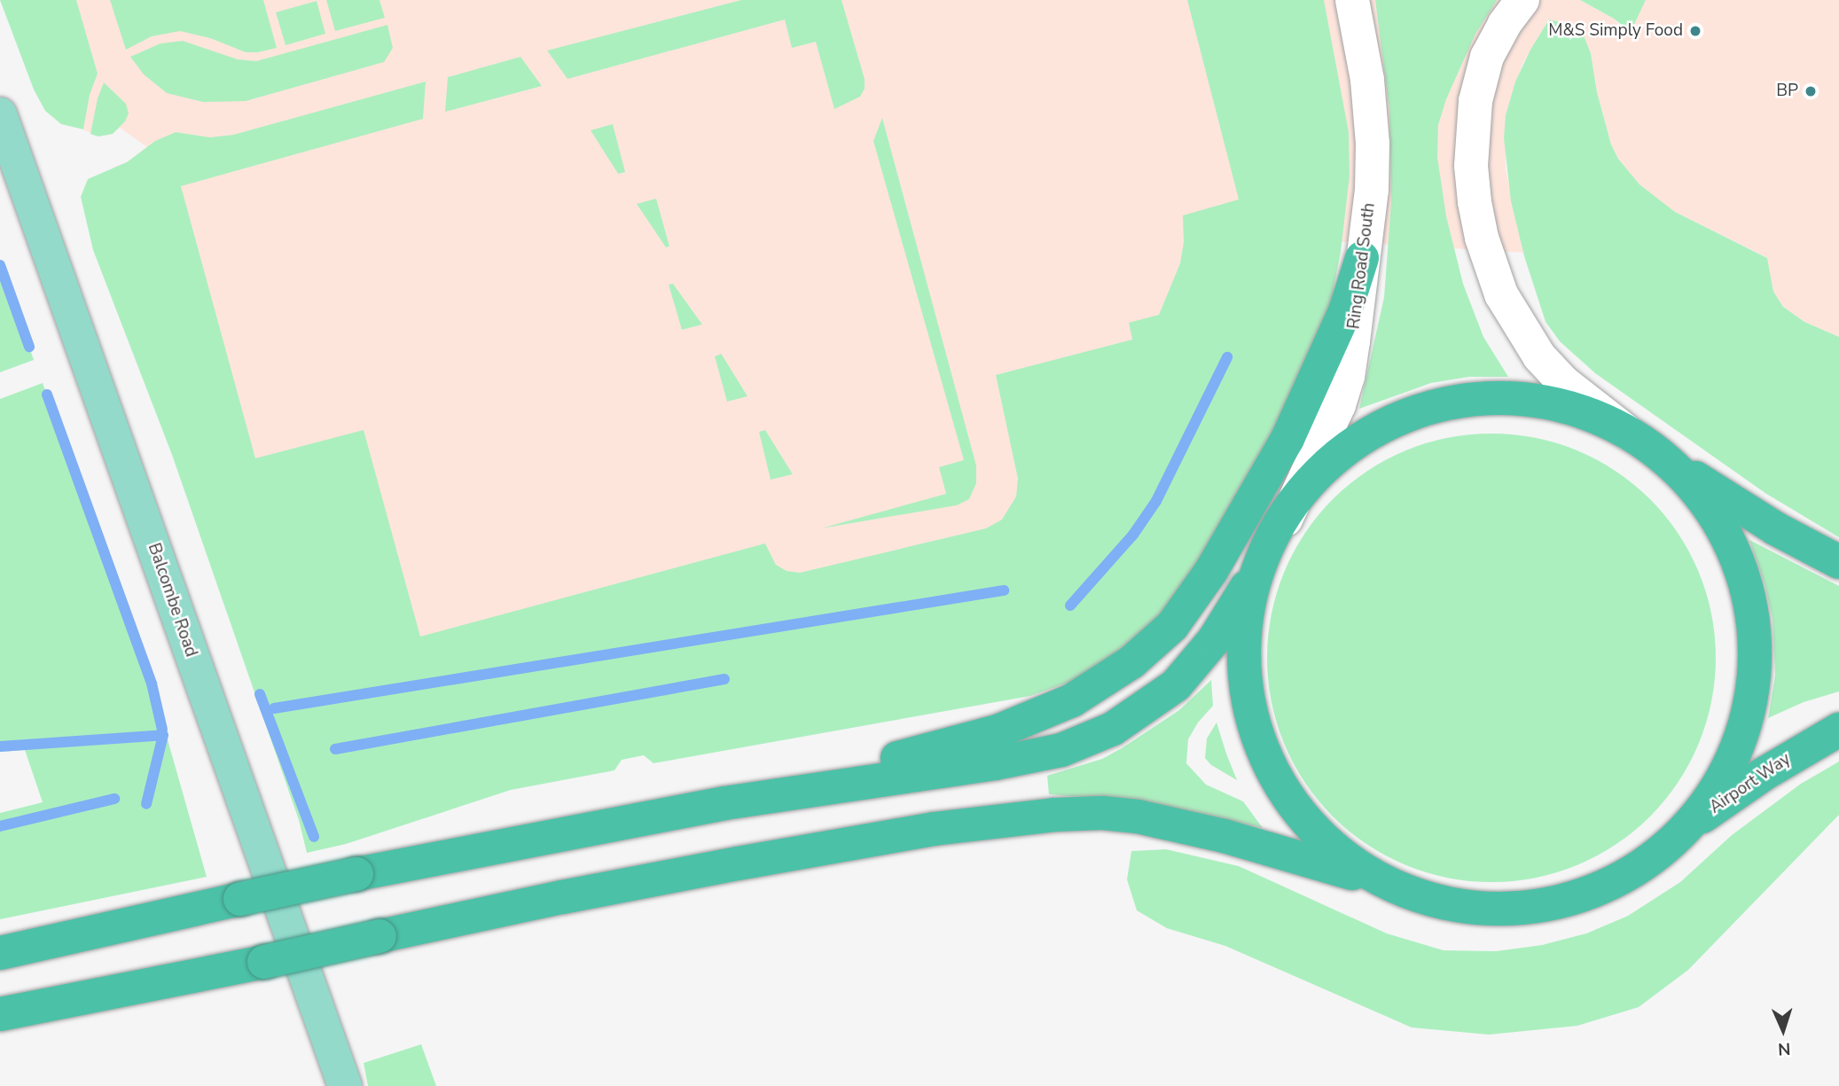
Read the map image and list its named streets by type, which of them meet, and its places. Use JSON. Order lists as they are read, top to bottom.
{
  "streets": {
    "highway": ["Airport Way"],
    "main road": ["Balcombe Road"],
    "street": ["Ring Road South"]
  },
  "places": ["M&S Simply Food", "BP"],
  "north": "bottom"
}
